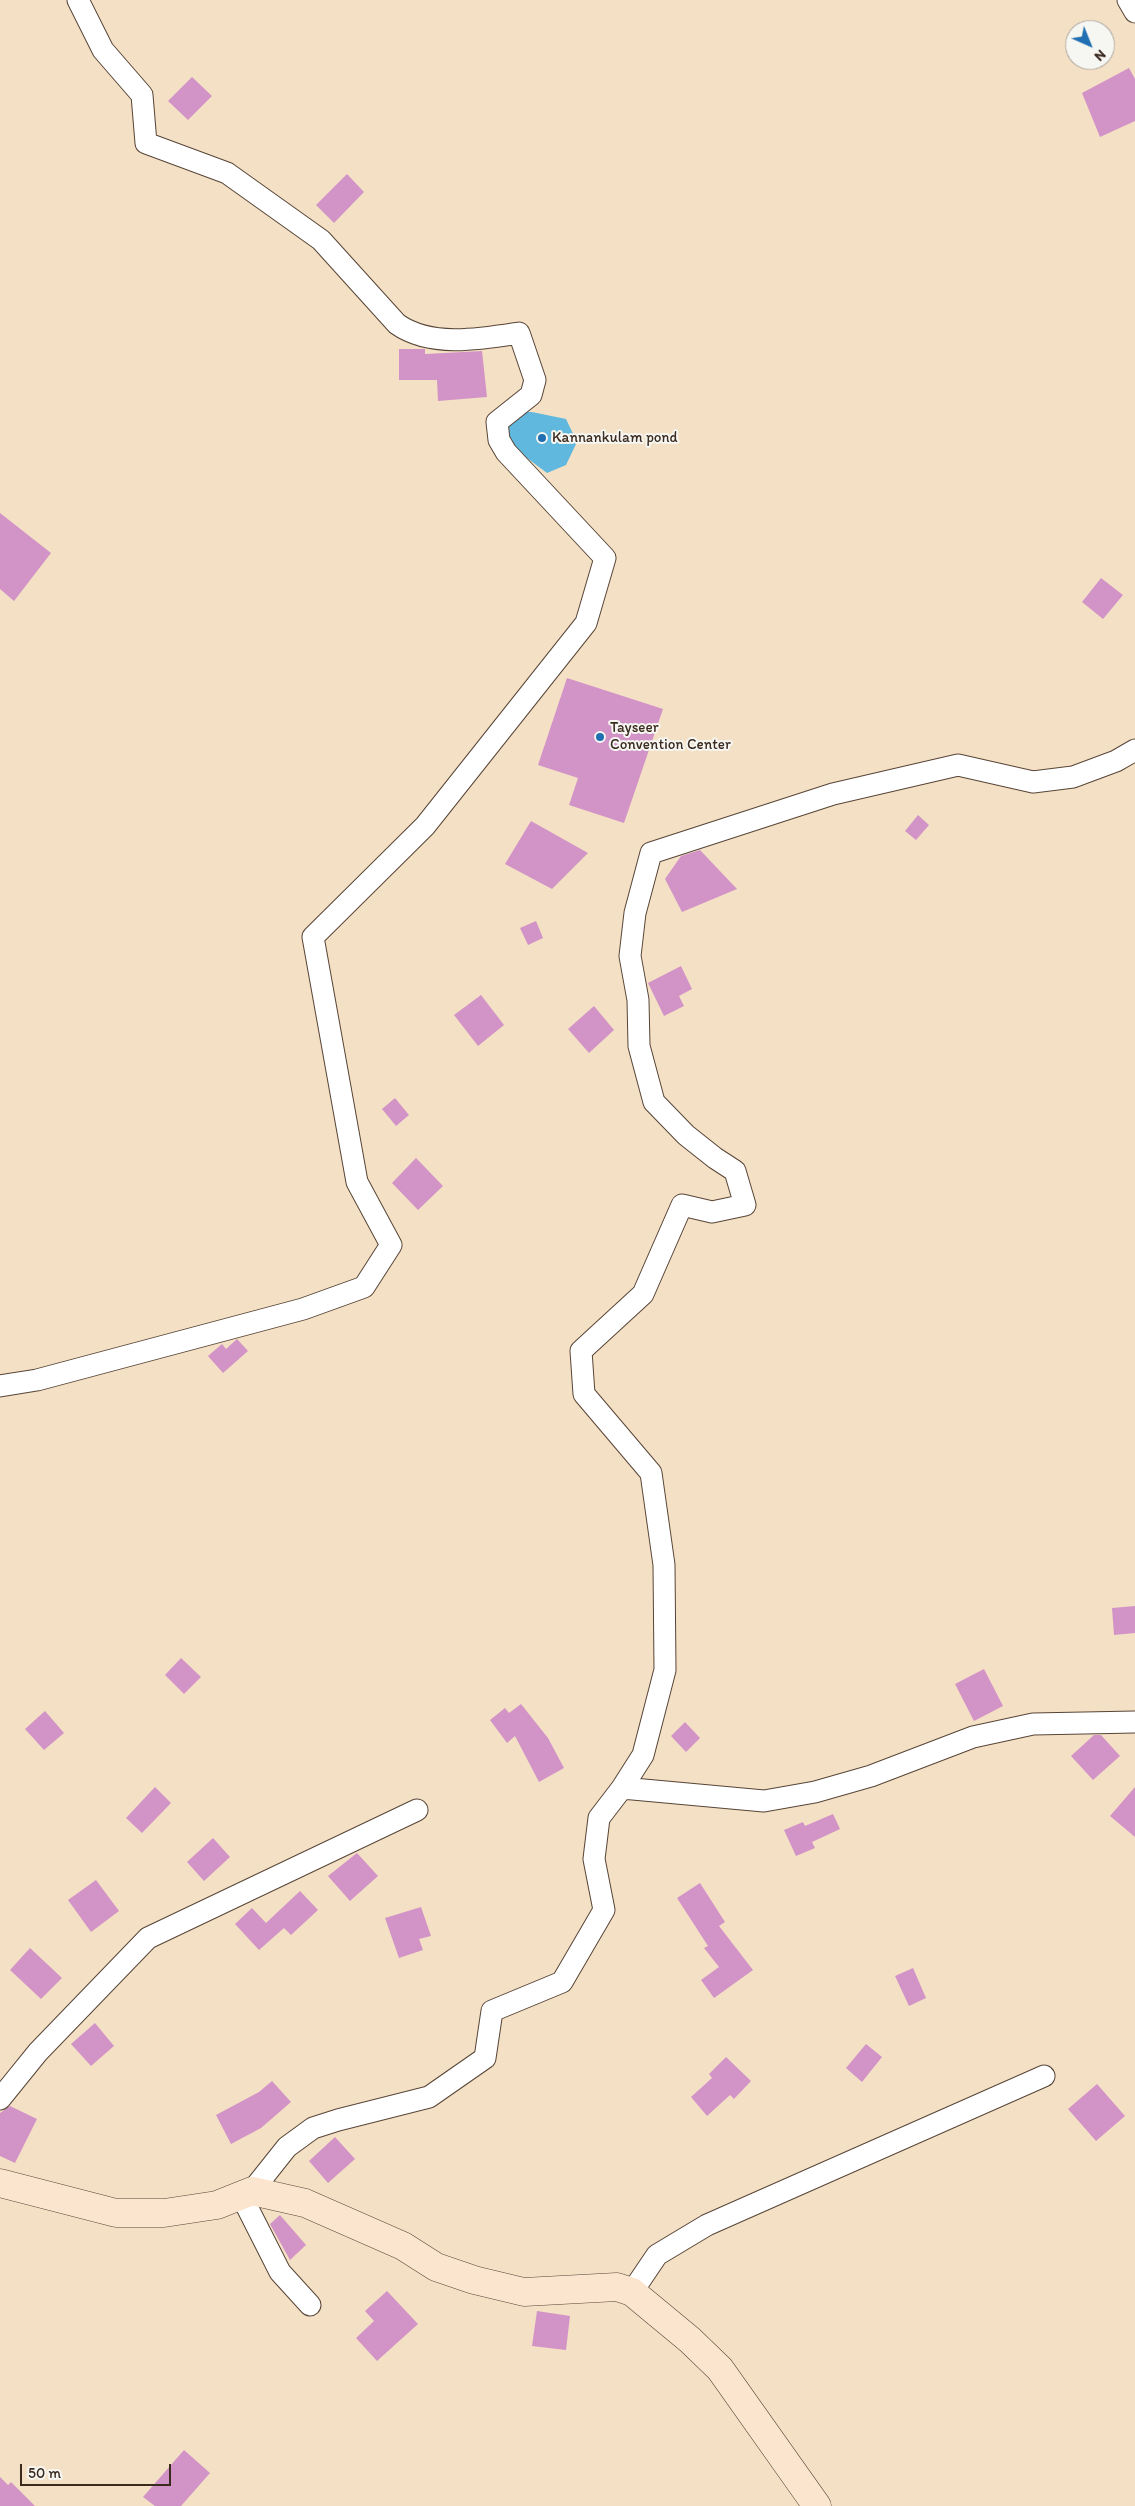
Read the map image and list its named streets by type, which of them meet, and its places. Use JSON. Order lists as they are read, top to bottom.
{
  "places": ["Kannankulam pond", "Tayseer Convention Center"],
  "scale_bar": "50 m",
  "north": "bottom right"
}
